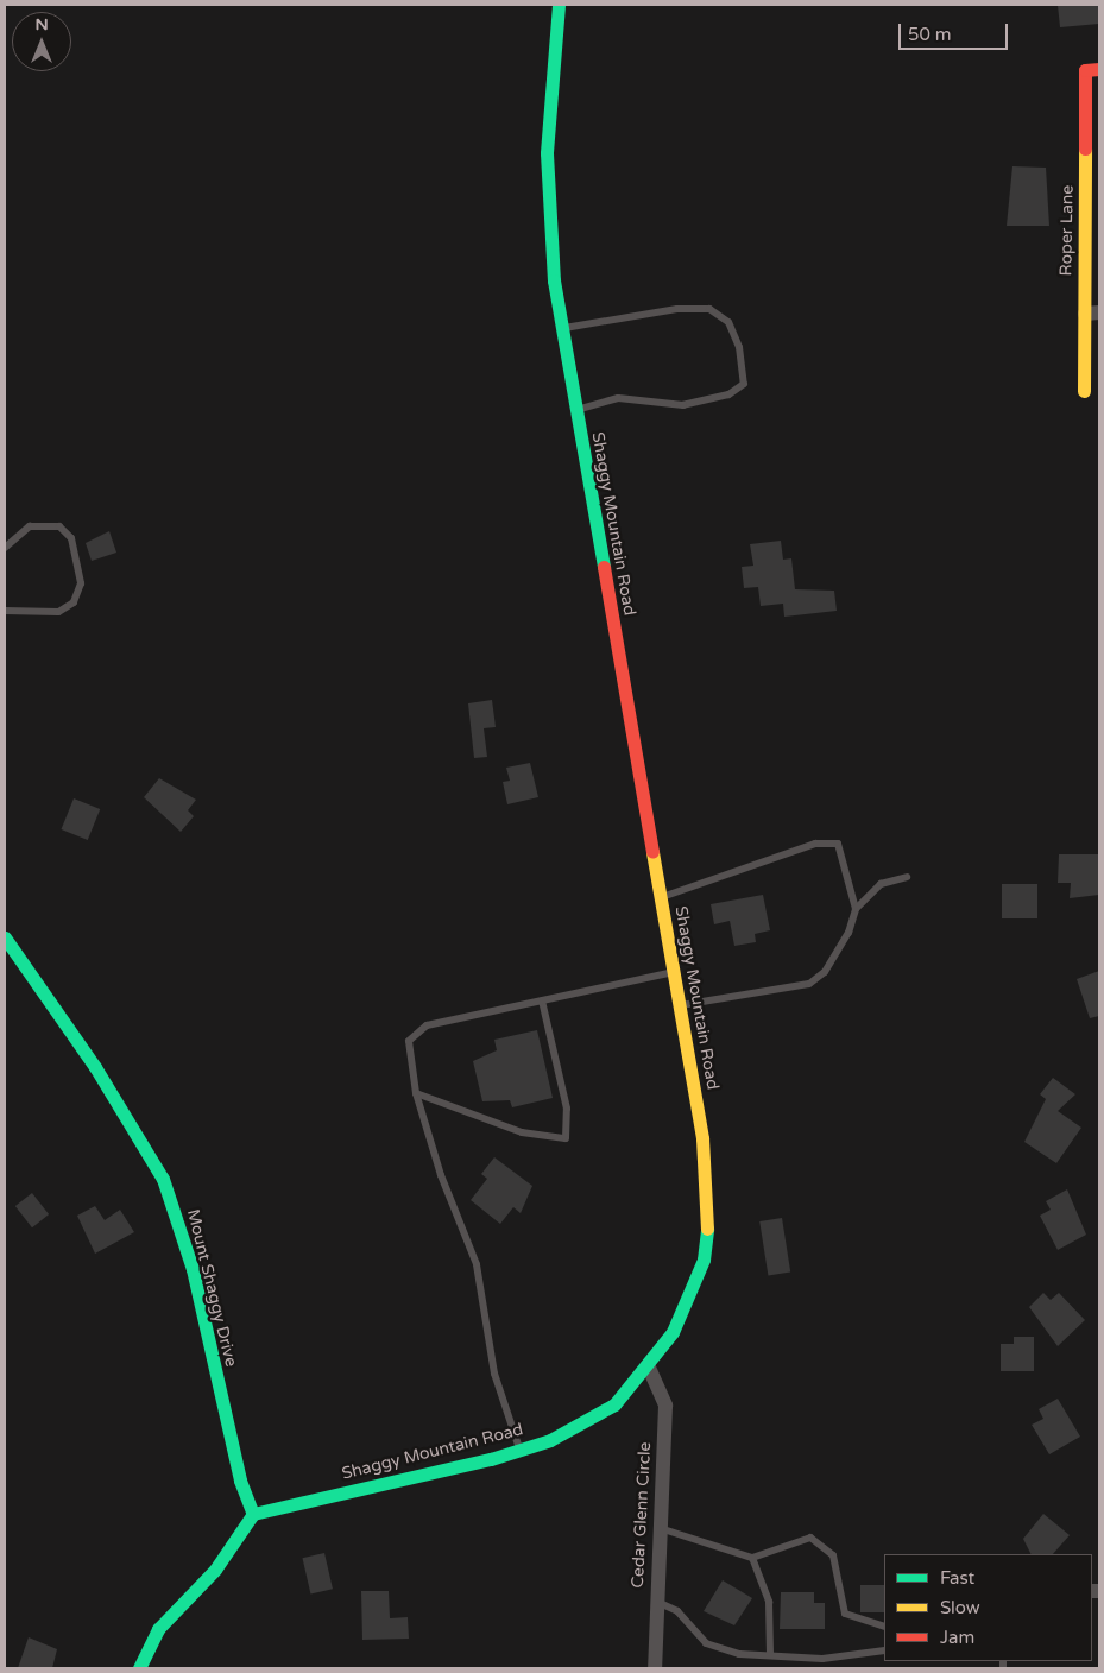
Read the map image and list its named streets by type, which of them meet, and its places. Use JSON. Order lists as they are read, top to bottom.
{
  "streets": {
    "street": [
      "Roper Lane",
      "Shaggy Mountain Road",
      "Mount Shaggy Drive",
      "Cedar Glenn Circle"
    ]
  },
  "crossings": [
    ["Shaggy Mountain Road", "Mount Shaggy Drive"],
    ["Shaggy Mountain Road", "Cedar Glenn Circle"]
  ],
  "legend": ["Fast", "Slow", "Jam"],
  "scale_bar": "50 m",
  "north": "top"
}
